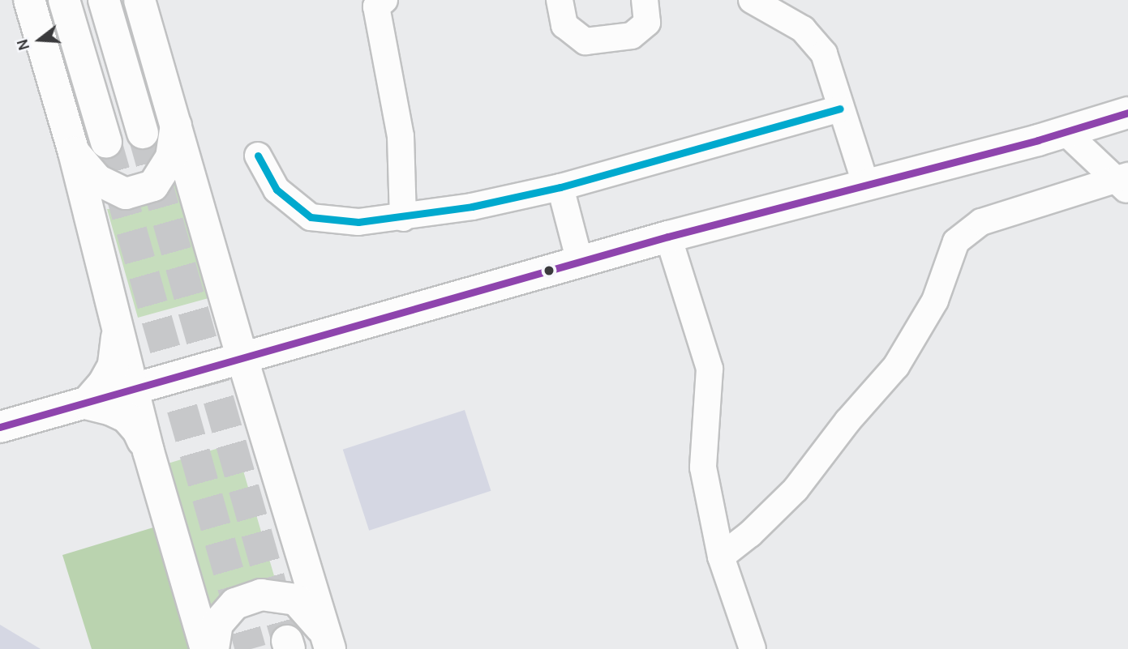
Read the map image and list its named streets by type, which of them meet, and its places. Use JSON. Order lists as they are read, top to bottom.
{
  "north": "left"
}
